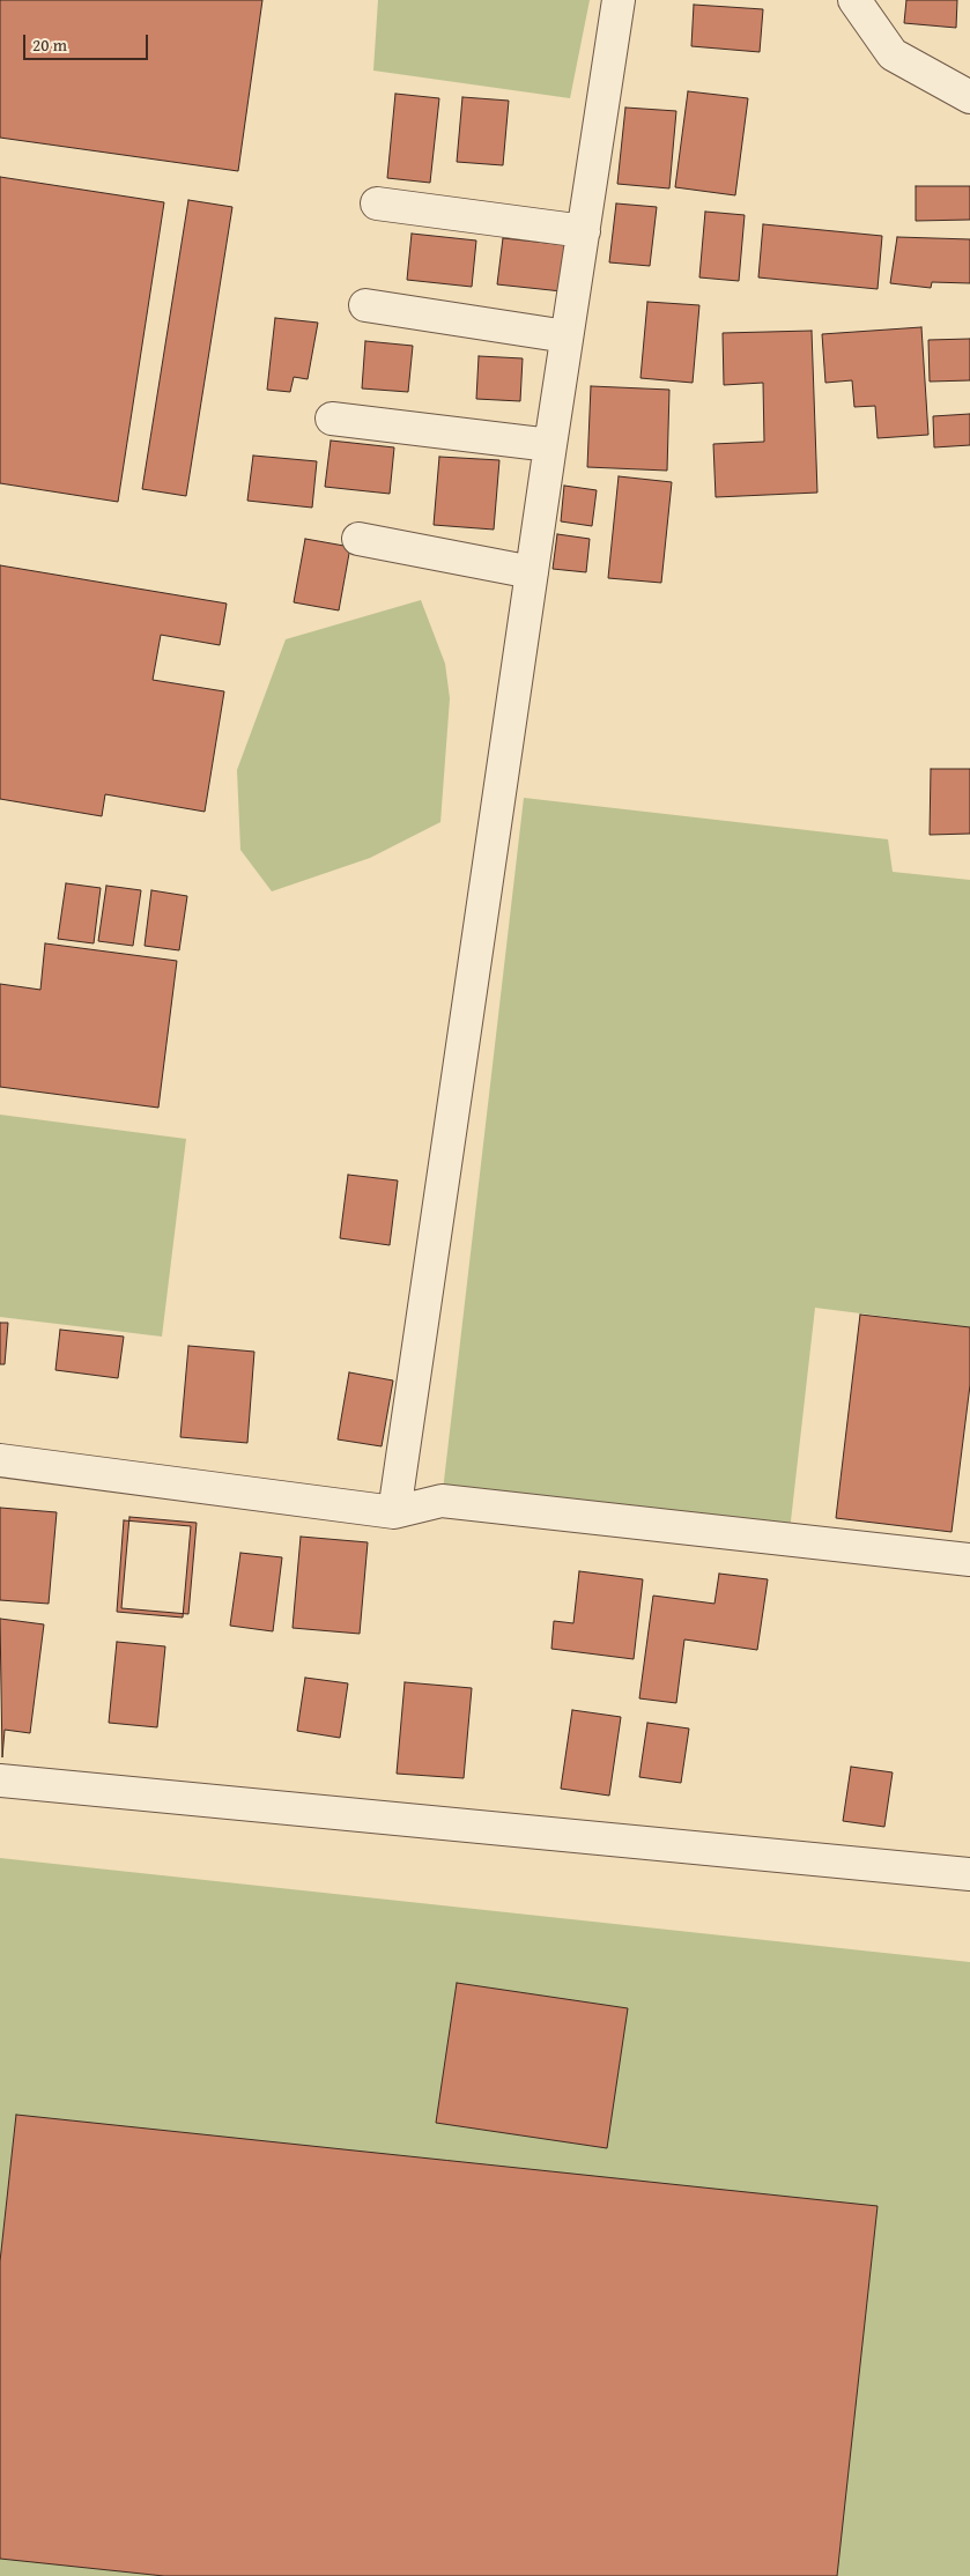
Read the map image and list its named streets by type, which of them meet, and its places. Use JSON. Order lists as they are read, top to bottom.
{
  "scale_bar": "20 m"
}
